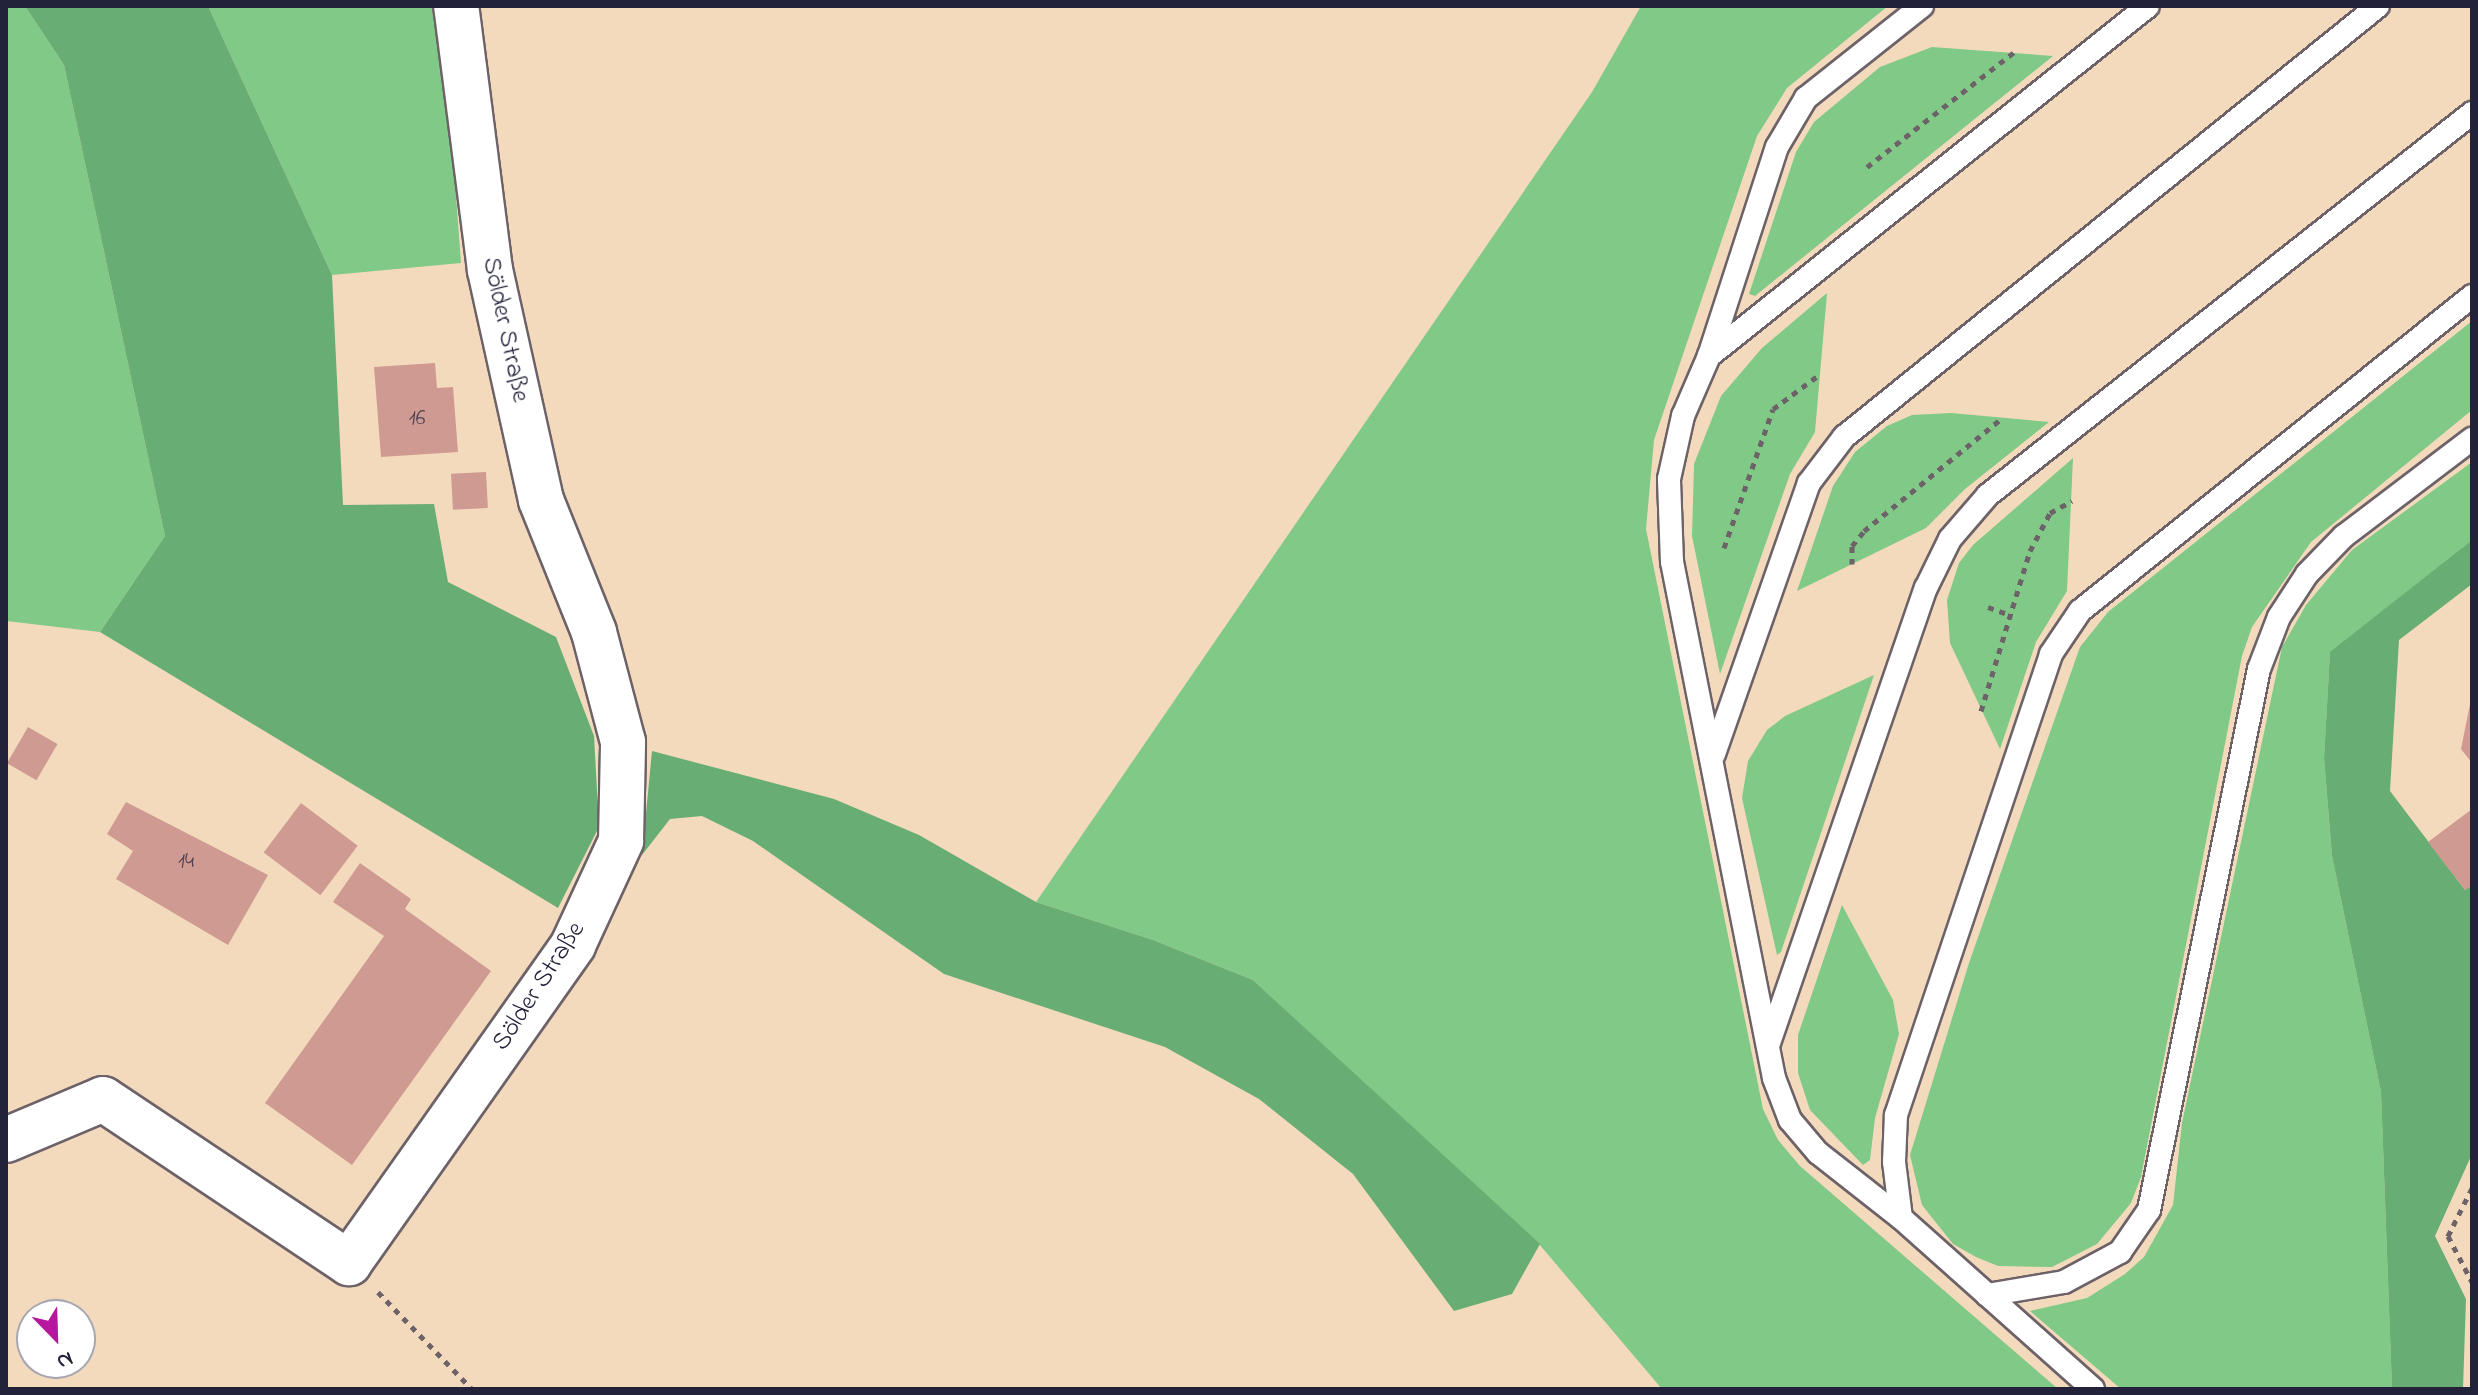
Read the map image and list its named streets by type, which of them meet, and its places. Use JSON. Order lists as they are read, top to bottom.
{
  "streets": {
    "street": ["Sölder Straße"]
  },
  "house_numbers": ["16", "14"],
  "north": "bottom right"
}
